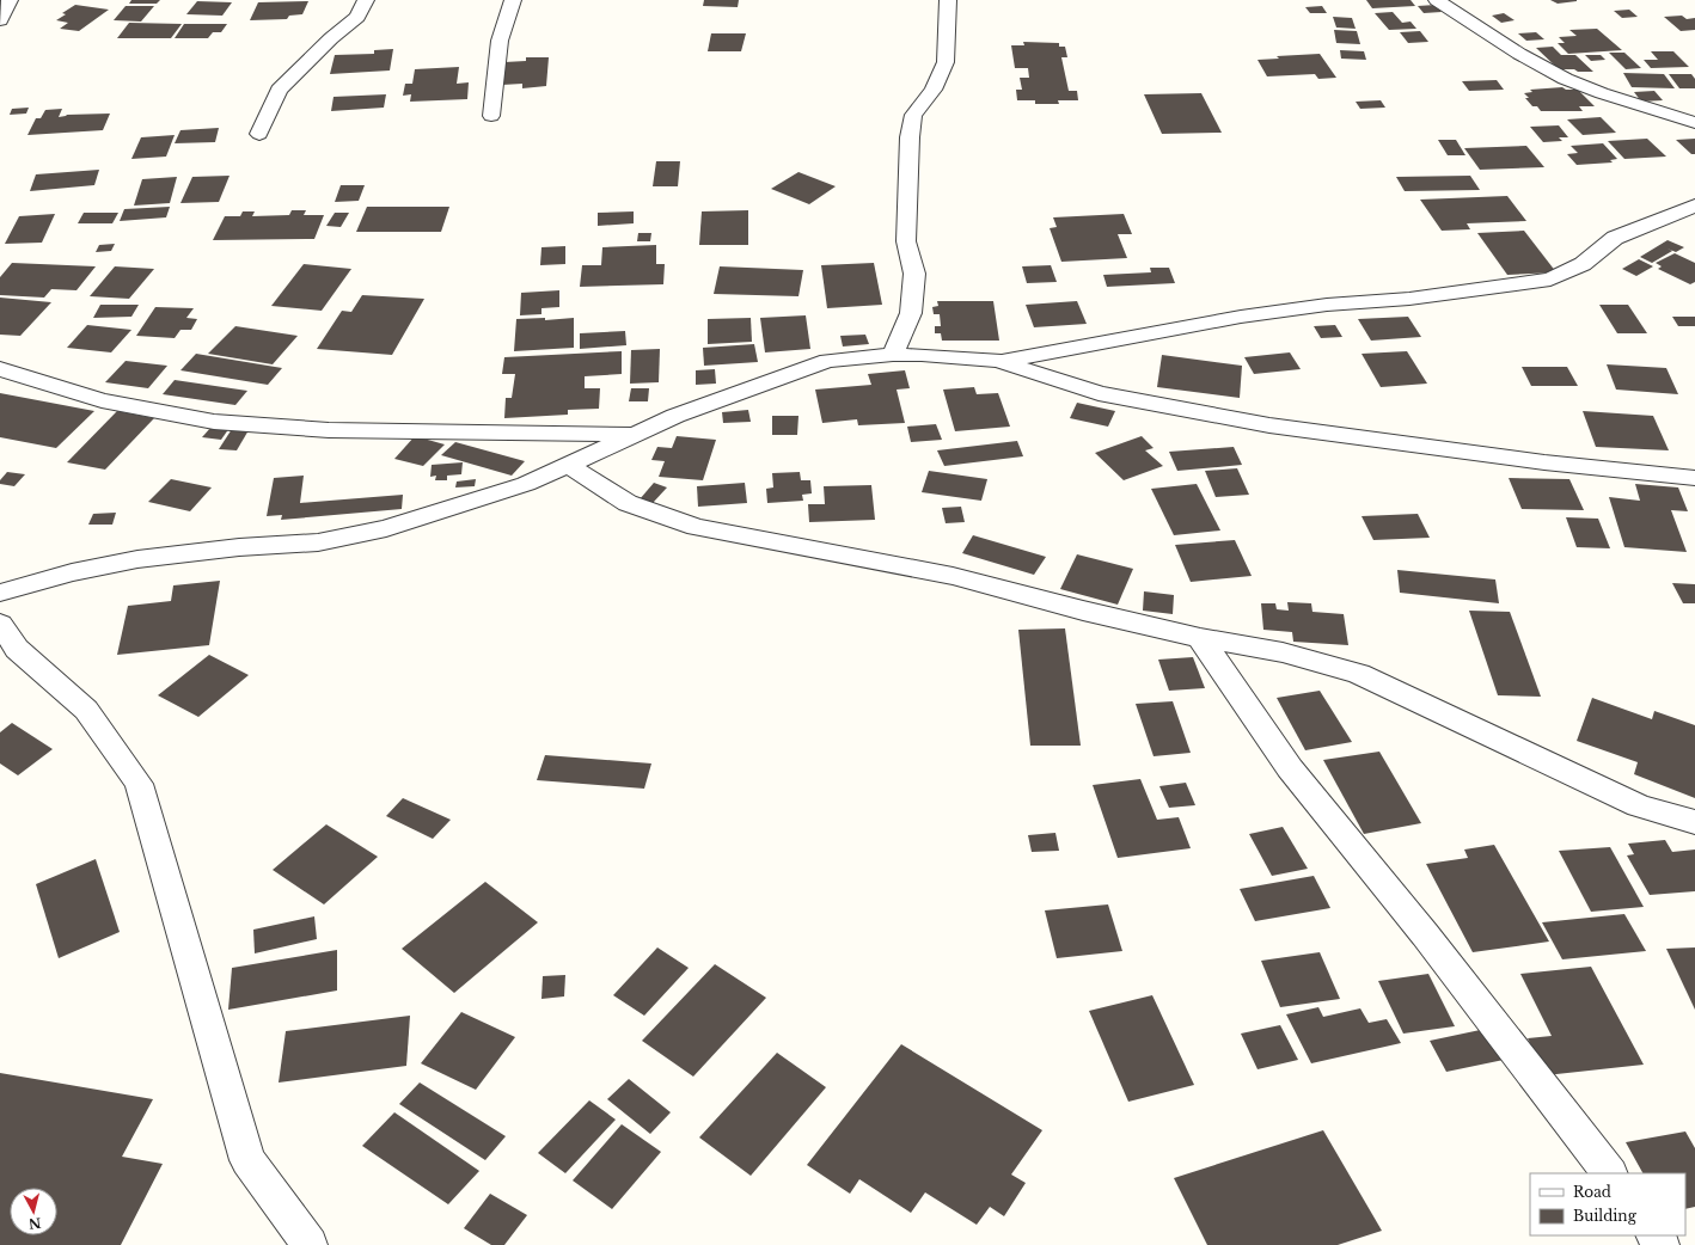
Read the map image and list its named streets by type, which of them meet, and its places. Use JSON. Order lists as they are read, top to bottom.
{
  "legend": ["Road", "Building"],
  "north": "bottom"
}
